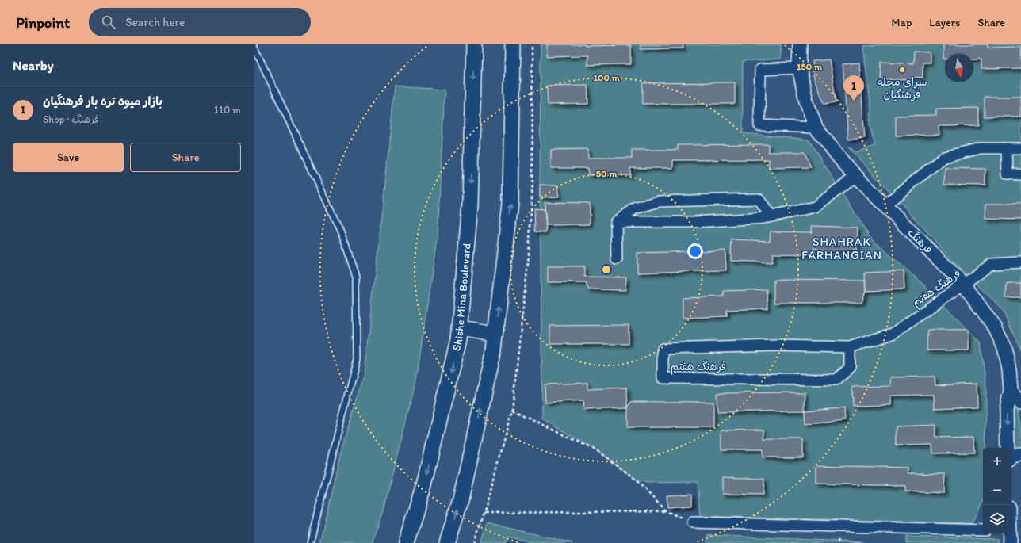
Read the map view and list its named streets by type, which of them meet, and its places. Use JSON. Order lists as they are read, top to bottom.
{
  "streets": {
    "main road": ["Shishe Mina Boulevard"],
    "street": ["فرهنگ", "فرهنگ هفتم"]
  },
  "crossings": [
    ["فرهنگ", "فرهنگ هفتم"]
  ],
  "districts": ["SHAHRAK FARHANGIAN"],
  "places": ["سرای محله فرهنگیان"],
  "north": "bottom",
  "page": {
    "header": "Pinpoint",
    "search": "Search here",
    "nav": ["Map", "Layers", "Share"],
    "heading": "Nearby",
    "pins": "1",
    "list": [
      {
        "mark": "1",
        "name": "بازار میوه تره بار فرهنگیان",
        "note": "Shop · فرهنگ",
        "value": "110 m"
      }
    ],
    "buttons": ["Save", "Share"],
    "map_buttons": ["+", "−"]
  },
  "rings": ["150 m", "100 m", "50 m"]
}
